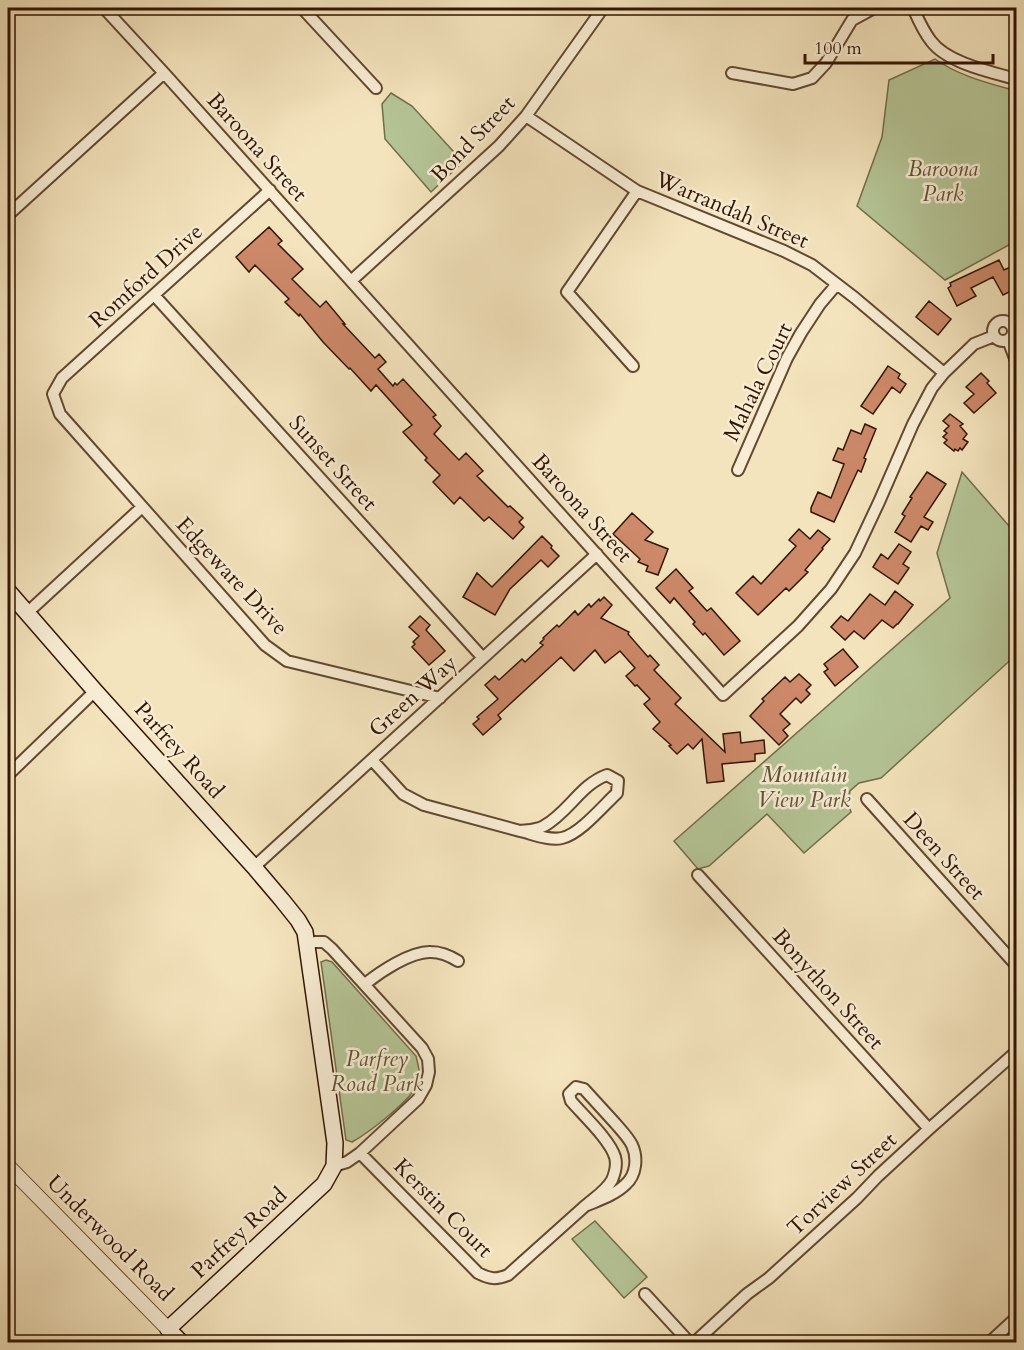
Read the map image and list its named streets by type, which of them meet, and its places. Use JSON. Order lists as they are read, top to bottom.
{
  "streets": {
    "main road": ["Parfrey Road", "Underwood Road"],
    "street": [
      "Bond Street",
      "Baroona Street",
      "Warrandah Street",
      "Romford Drive",
      "Mahala Court",
      "Sunset Street",
      "Edgeware Drive",
      "Green Way",
      "Deen Street",
      "Bonython Street",
      "Torview Street",
      "Kerstin Court"
    ]
  },
  "crossings": [
    ["Bond Street", "Baroona Street"],
    ["Bond Street", "Warrandah Street"],
    ["Baroona Street", "Warrandah Street"],
    ["Baroona Street", "Romford Drive"],
    ["Baroona Street", "Green Way"],
    ["Warrandah Street", "Mahala Court"],
    ["Romford Drive", "Sunset Street"],
    ["Romford Drive", "Edgeware Drive"],
    ["Sunset Street", "Green Way"],
    ["Edgeware Drive", "Green Way"],
    ["Green Way", "Parfrey Road"],
    ["Parfrey Road", "Kerstin Court"],
    ["Parfrey Road", "Underwood Road"],
    ["Bonython Street", "Torview Street"]
  ],
  "parks": ["Baroona Park", "Mountain View Park", "Parfrey Road Park"],
  "scale_bar": "100 m"
}
